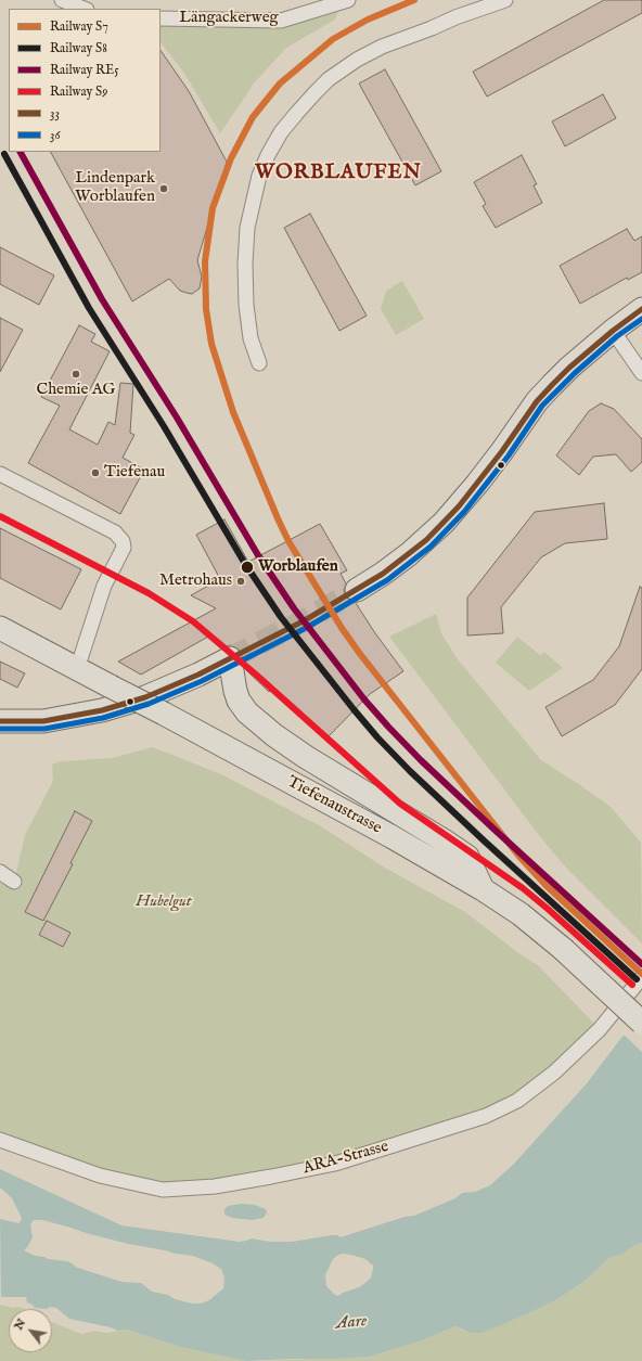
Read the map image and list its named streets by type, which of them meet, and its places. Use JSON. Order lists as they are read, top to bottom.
{
  "streets": {
    "main road": ["Tiefenaustrasse"],
    "street": ["Längackerweg", "ARA-Strasse"]
  },
  "districts": ["WORBLAUFEN"],
  "water": ["Aare"],
  "parks": ["Hubelgut"],
  "places": [
    "Lindenpark Worblaufen",
    "Chemie AG",
    "Tiefenau",
    "Worblaufen",
    "Metrohaus"
  ],
  "lines": [
    "rail line S7",
    "rail line RE5",
    "rail line S8",
    "transit line 33",
    "transit line 36",
    "rail line S9"
  ],
  "legend": [
    "Railway S7",
    "Railway S8",
    "Railway RE5",
    "Railway S9",
    "33",
    "36"
  ],
  "north": "top left"
}
